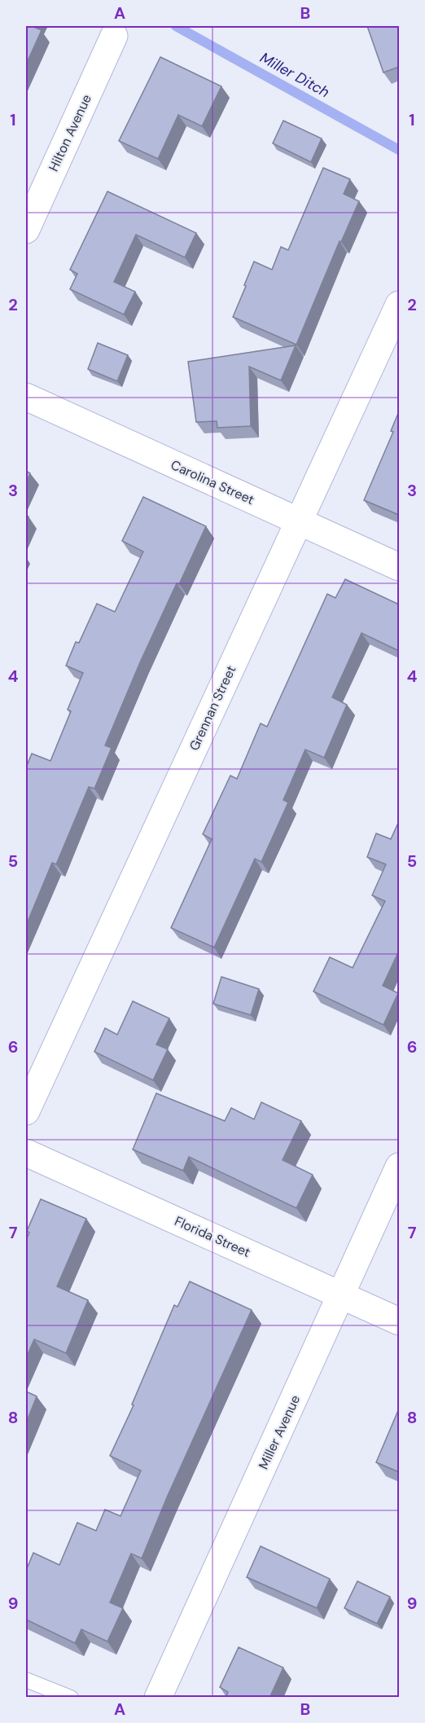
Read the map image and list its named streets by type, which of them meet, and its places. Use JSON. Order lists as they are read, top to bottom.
{
  "streets": {
    "street": [
      "Hilton Avenue",
      "Carolina Street",
      "Grennan Street",
      "Florida Street",
      "Miller Avenue"
    ]
  },
  "crossings": [
    ["Carolina Street", "Grennan Street"],
    ["Florida Street", "Miller Avenue"]
  ],
  "water": ["Miller Ditch"],
  "grid": {
    "columns": ["A", "B"],
    "rows": [
      "1",
      "2",
      "3",
      "4",
      "5",
      "6",
      "7",
      "8",
      "9"
    ]
  }
}
